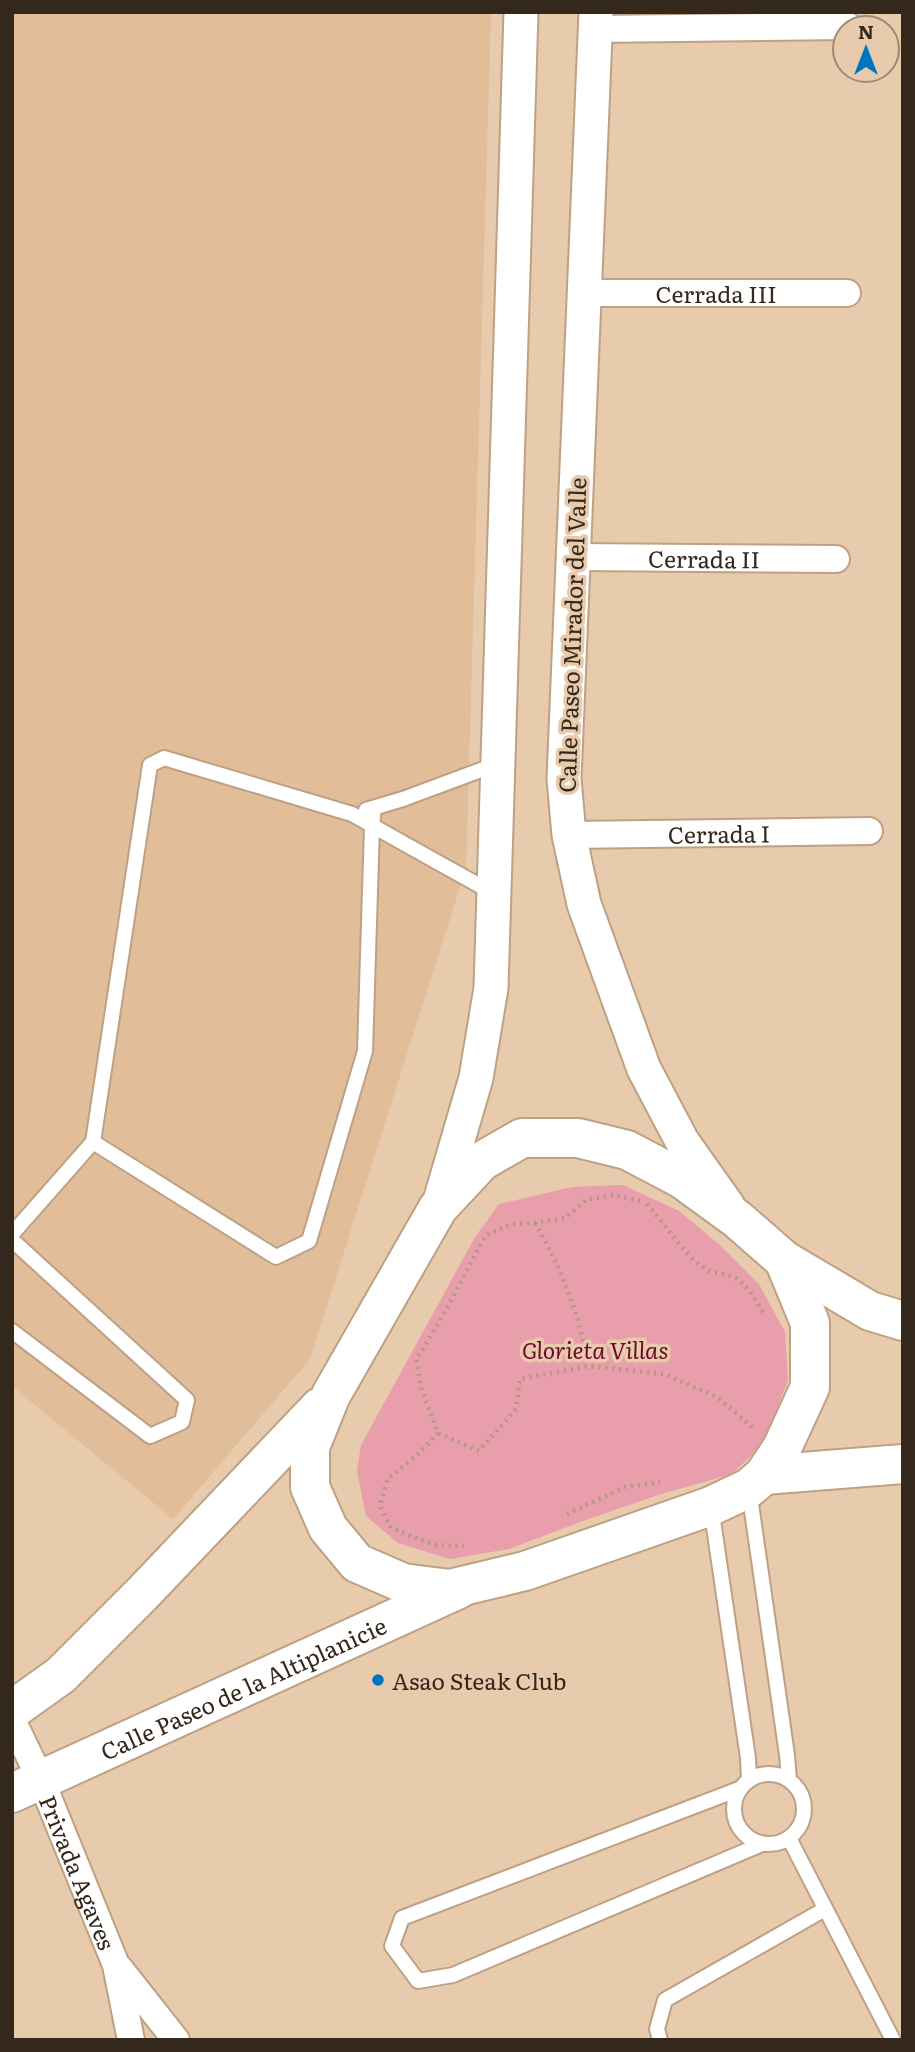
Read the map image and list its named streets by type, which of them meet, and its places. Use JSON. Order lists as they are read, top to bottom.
{
  "streets": {
    "main road": ["Calle Paseo de la Altiplanicie"],
    "street": [
      "Cerrada III",
      "Cerrada II",
      "Calle Paseo Mirador del Valle",
      "Cerrada I",
      "Privada Agaves"
    ]
  },
  "crossings": [
    ["Cerrada III", "Calle Paseo Mirador del Valle"],
    ["Cerrada II", "Calle Paseo Mirador del Valle"],
    ["Calle Paseo Mirador del Valle", "Cerrada I"],
    ["Calle Paseo de la Altiplanicie", "Privada Agaves"]
  ],
  "parks": ["Glorieta Villas"],
  "places": ["Asao Steak Club"],
  "north": "top"
}
